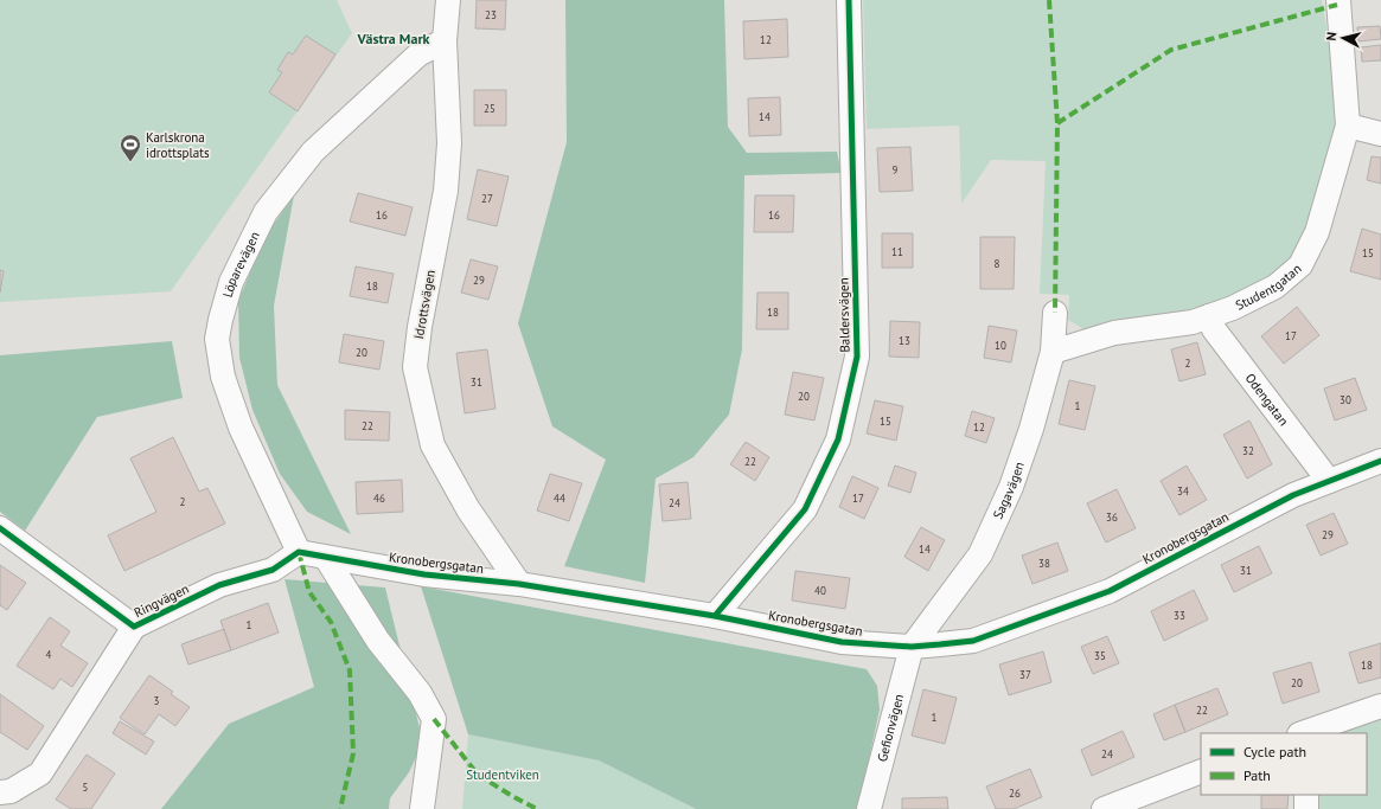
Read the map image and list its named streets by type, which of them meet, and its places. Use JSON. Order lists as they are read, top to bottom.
{
  "streets": {
    "street": [
      "Löparevägen",
      "Studentgatan",
      "Idrottsvägen",
      "Baldersvägen",
      "Odengatan",
      "Sagavägen",
      "Kronobergsgatan",
      "Ringvägen",
      "Gefionvägen"
    ]
  },
  "crossings": [
    ["Löparevägen", "Idrottsvägen"],
    ["Löparevägen", "Ringvägen"],
    ["Studentgatan", "Odengatan"],
    ["Studentgatan", "Sagavägen"],
    ["Idrottsvägen", "Kronobergsgatan"],
    ["Baldersvägen", "Kronobergsgatan"],
    ["Odengatan", "Kronobergsgatan"],
    ["Sagavägen", "Kronobergsgatan"],
    ["Sagavägen", "Gefionvägen"],
    ["Kronobergsgatan", "Gefionvägen"]
  ],
  "districts": ["Västra Mark"],
  "parks": ["Studentviken"],
  "places": {
    "sports": ["Karlskrona idrottsplats"]
  },
  "house_numbers": [
    "23",
    "12",
    "25",
    "14",
    "9",
    "27",
    "16",
    "16",
    "11",
    "15",
    "8",
    "29",
    "18",
    "18",
    "17",
    "13",
    "10",
    "20",
    "2",
    "31",
    "20",
    "30",
    "1",
    "15",
    "22",
    "12",
    "32",
    "22",
    "34",
    "46",
    "44",
    "17",
    "2",
    "24",
    "36",
    "29",
    "14",
    "38",
    "31",
    "40",
    "33",
    "1",
    "4",
    "35",
    "18",
    "37",
    "20",
    "3",
    "22",
    "1",
    "24",
    "5",
    "26"
  ],
  "legend": ["Cycle path", "Path"],
  "north": "left"
}
